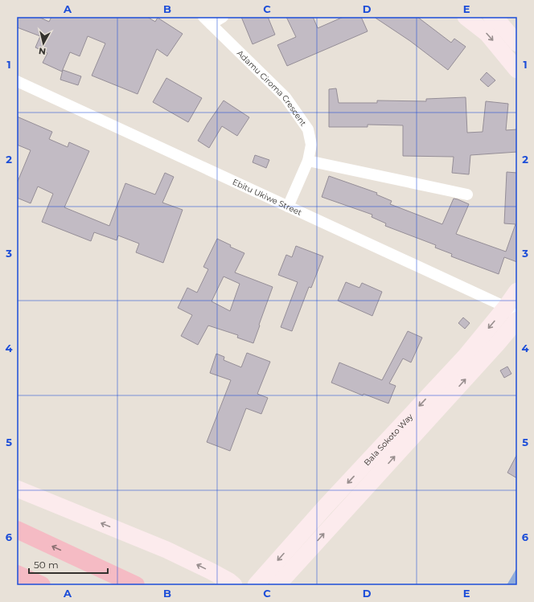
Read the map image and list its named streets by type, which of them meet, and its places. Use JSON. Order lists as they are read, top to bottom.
{
  "streets": {
    "street": ["Adamu Ciroma Crescent", "Ebitu Ukiwe Street", "Bala Sokoto Way"]
  },
  "crossings": [
    ["Adamu Ciroma Crescent", "Ebitu Ukiwe Street"],
    ["Ebitu Ukiwe Street", "Bala Sokoto Way"]
  ],
  "scale_bar": "50 m",
  "north": "bottom",
  "grid": {
    "columns": [
      "A",
      "B",
      "C",
      "D",
      "E"
    ],
    "rows": [
      "1",
      "2",
      "3",
      "4",
      "5",
      "6"
    ]
  }
}
